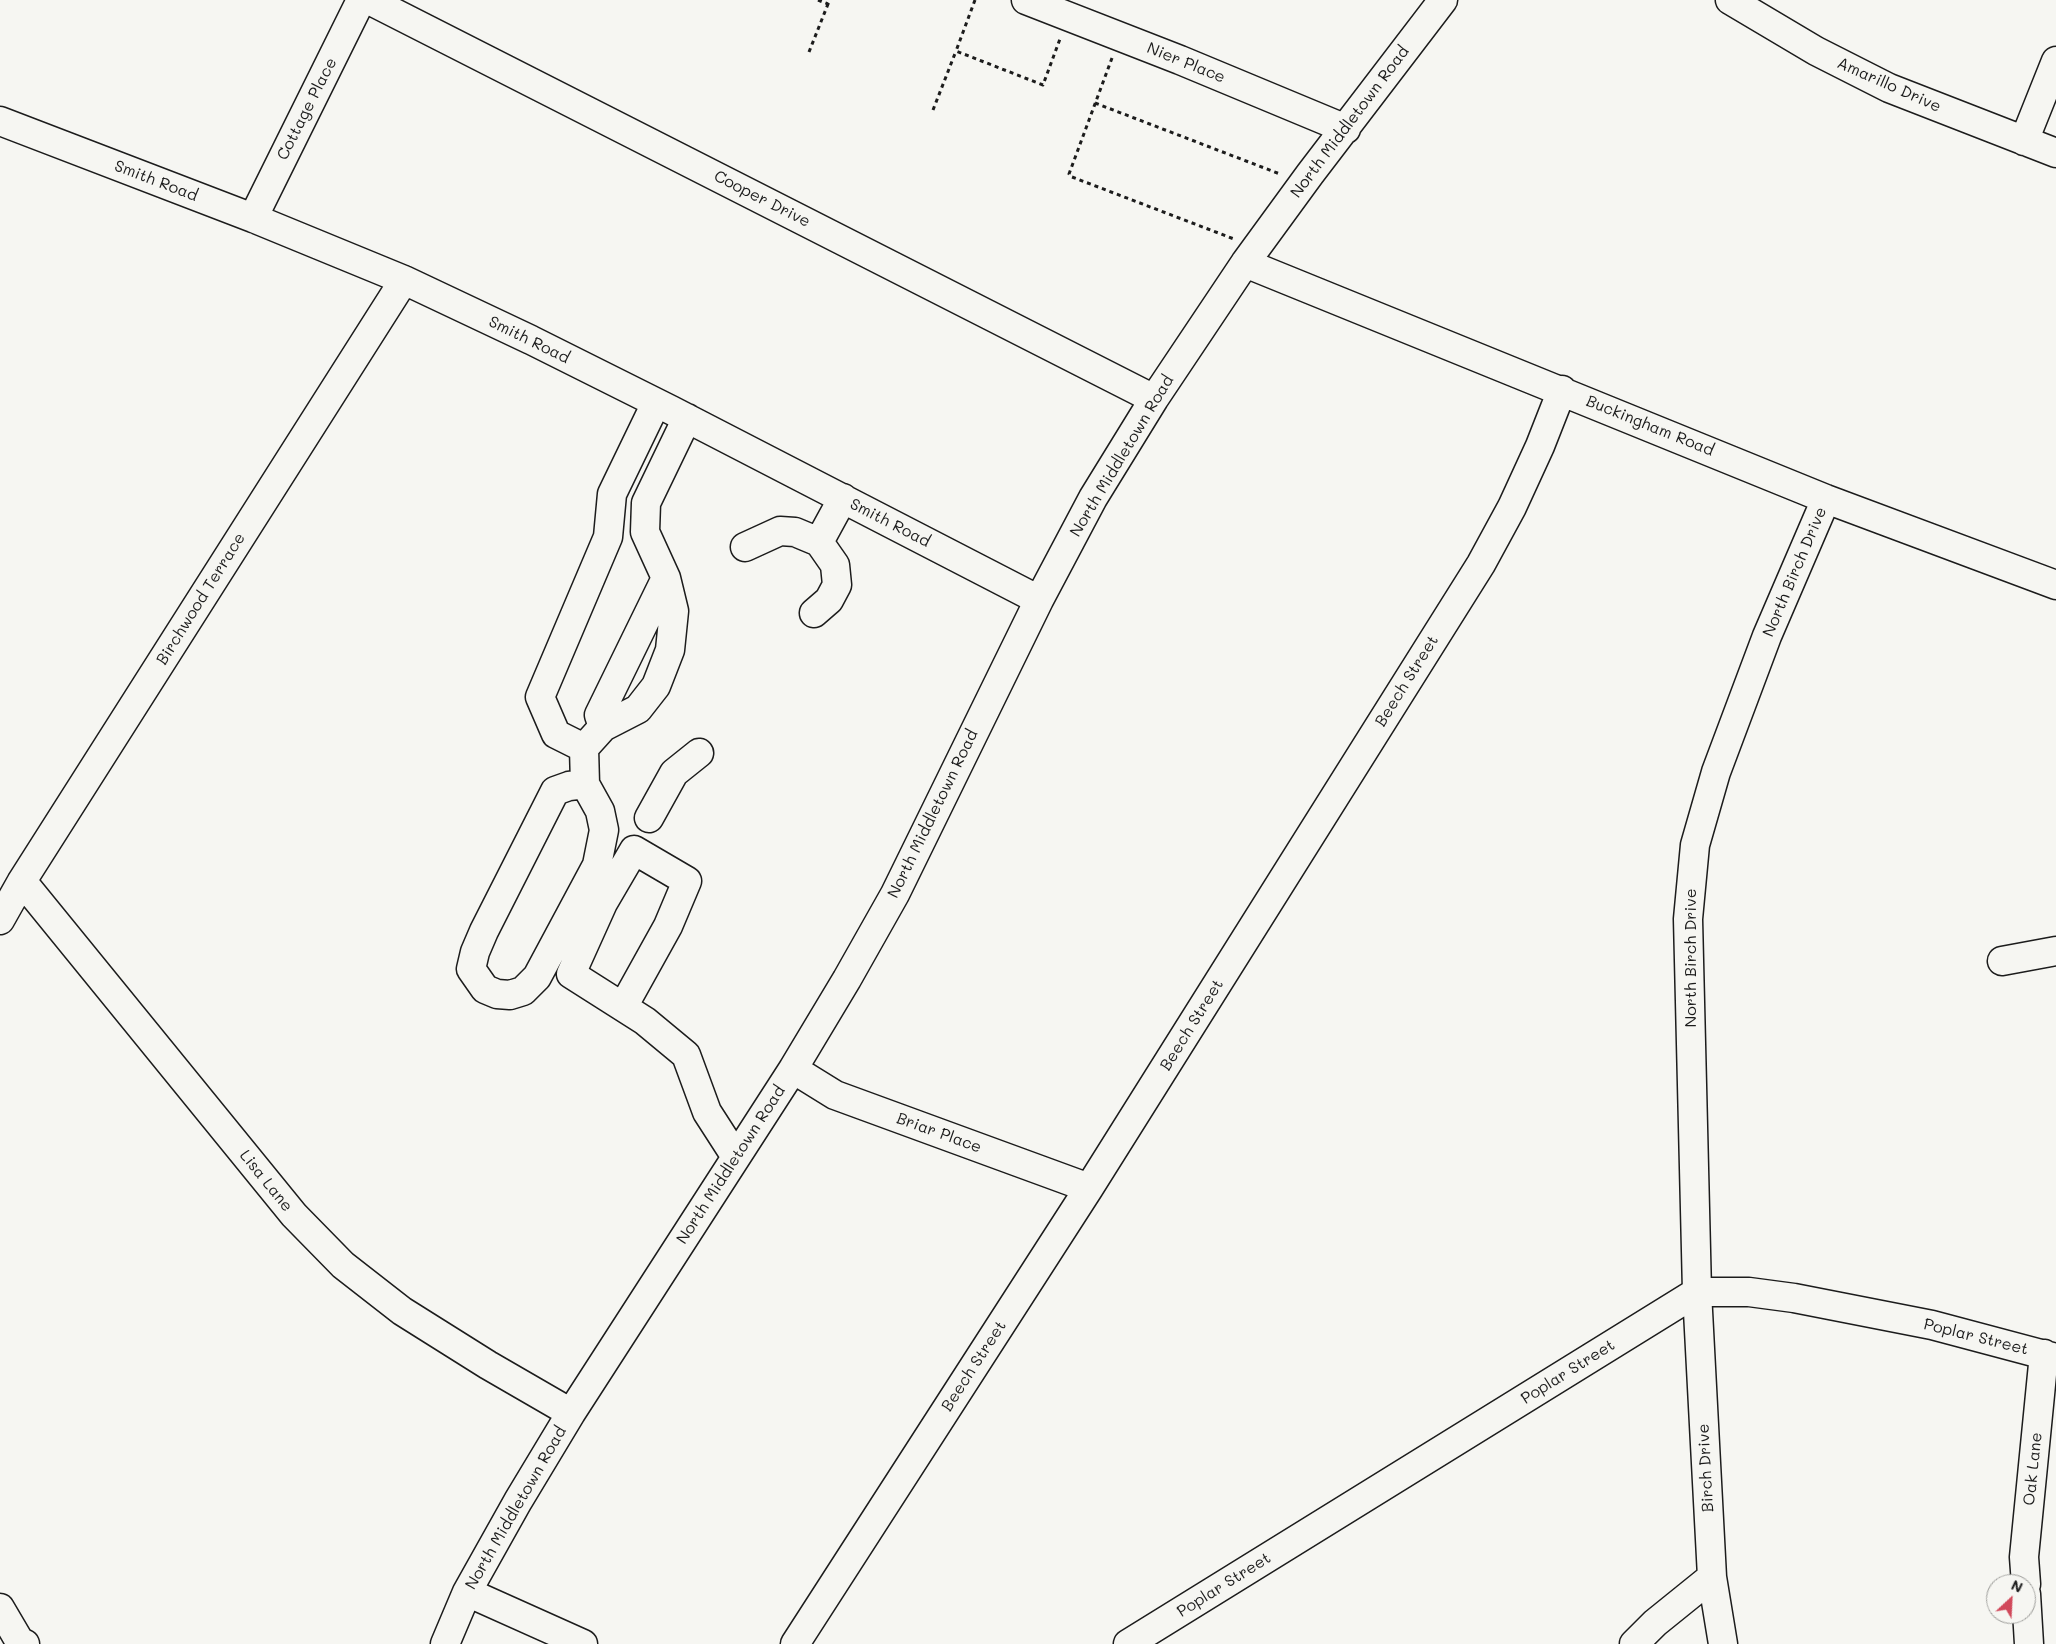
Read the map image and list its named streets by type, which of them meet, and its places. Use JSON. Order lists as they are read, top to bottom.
{
  "streets": {
    "street": [
      "Nier Place",
      "Amarillo Drive",
      "Cottage Place",
      "North Middletown Road",
      "Smith Road",
      "Cooper Drive",
      "Buckingham Road",
      "North Birch Drive",
      "Birchwood Terrace",
      "Beech Street",
      "Briar Place",
      "Lisa Lane",
      "Poplar Street",
      "Birch Drive",
      "Oak Lane"
    ]
  },
  "crossings": [
    ["Nier Place", "North Middletown Road"],
    ["Cottage Place", "Smith Road"],
    ["North Middletown Road", "Smith Road"],
    ["North Middletown Road", "Cooper Drive"],
    ["North Middletown Road", "Buckingham Road"],
    ["North Middletown Road", "Briar Place"],
    ["North Middletown Road", "Lisa Lane"],
    ["Smith Road", "Birchwood Terrace"],
    ["Buckingham Road", "North Birch Drive"],
    ["Buckingham Road", "Beech Street"],
    ["North Birch Drive", "Poplar Street"],
    ["North Birch Drive", "Birch Drive"],
    ["Birchwood Terrace", "Lisa Lane"],
    ["Beech Street", "Briar Place"],
    ["Poplar Street", "Birch Drive"],
    ["Poplar Street", "Oak Lane"]
  ],
  "north": "top right"
}
